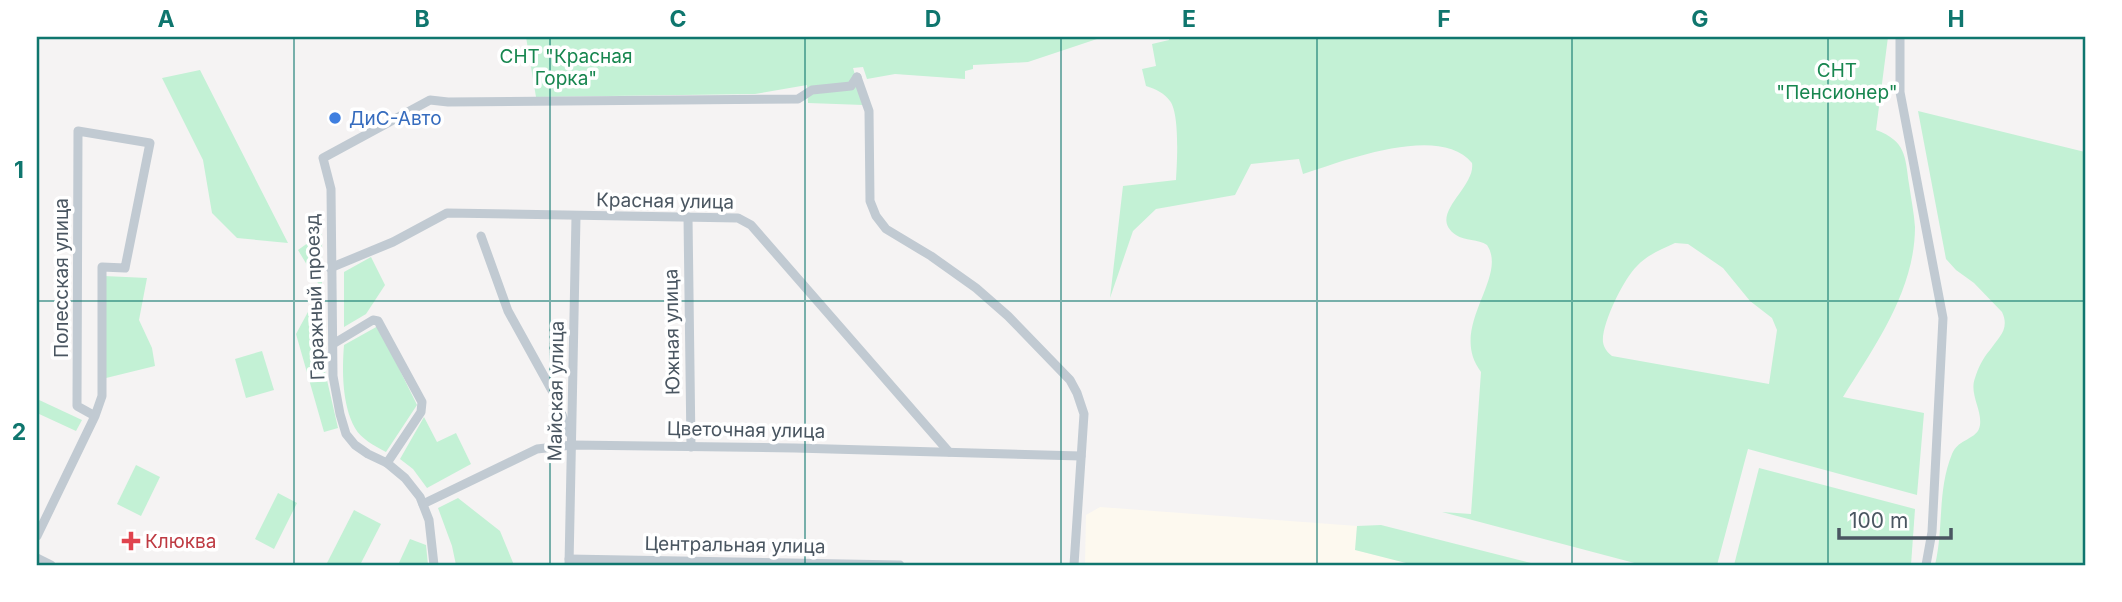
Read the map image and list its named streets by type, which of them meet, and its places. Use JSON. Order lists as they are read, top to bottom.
{
  "streets": {
    "street": [
      "Красная улица",
      "Полесская улица",
      "Гаражный проезд",
      "Южная улица",
      "Майская улица",
      "Цветочная улица",
      "Центральная улица"
    ]
  },
  "crossings": [
    ["Красная улица", "Гаражный проезд"],
    ["Красная улица", "Южная улица"],
    ["Красная улица", "Майская улица"],
    ["Красная улица", "Цветочная улица"],
    ["Гаражный проезд", "Цветочная улица"],
    ["Южная улица", "Цветочная улица"],
    ["Майская улица", "Цветочная улица"],
    ["Майская улица", "Центральная улица"]
  ],
  "parks": ["СНТ \"Красная Горка\"", "СНТ \"Пенсионер\""],
  "places": {
    "other": ["ДиС-Авто"],
    "health": ["Клюква"]
  },
  "scale_bar": "100 m",
  "grid": {
    "columns": [
      "A",
      "B",
      "C",
      "D",
      "E",
      "F",
      "G",
      "H"
    ],
    "rows": ["1", "2"]
  }
}
